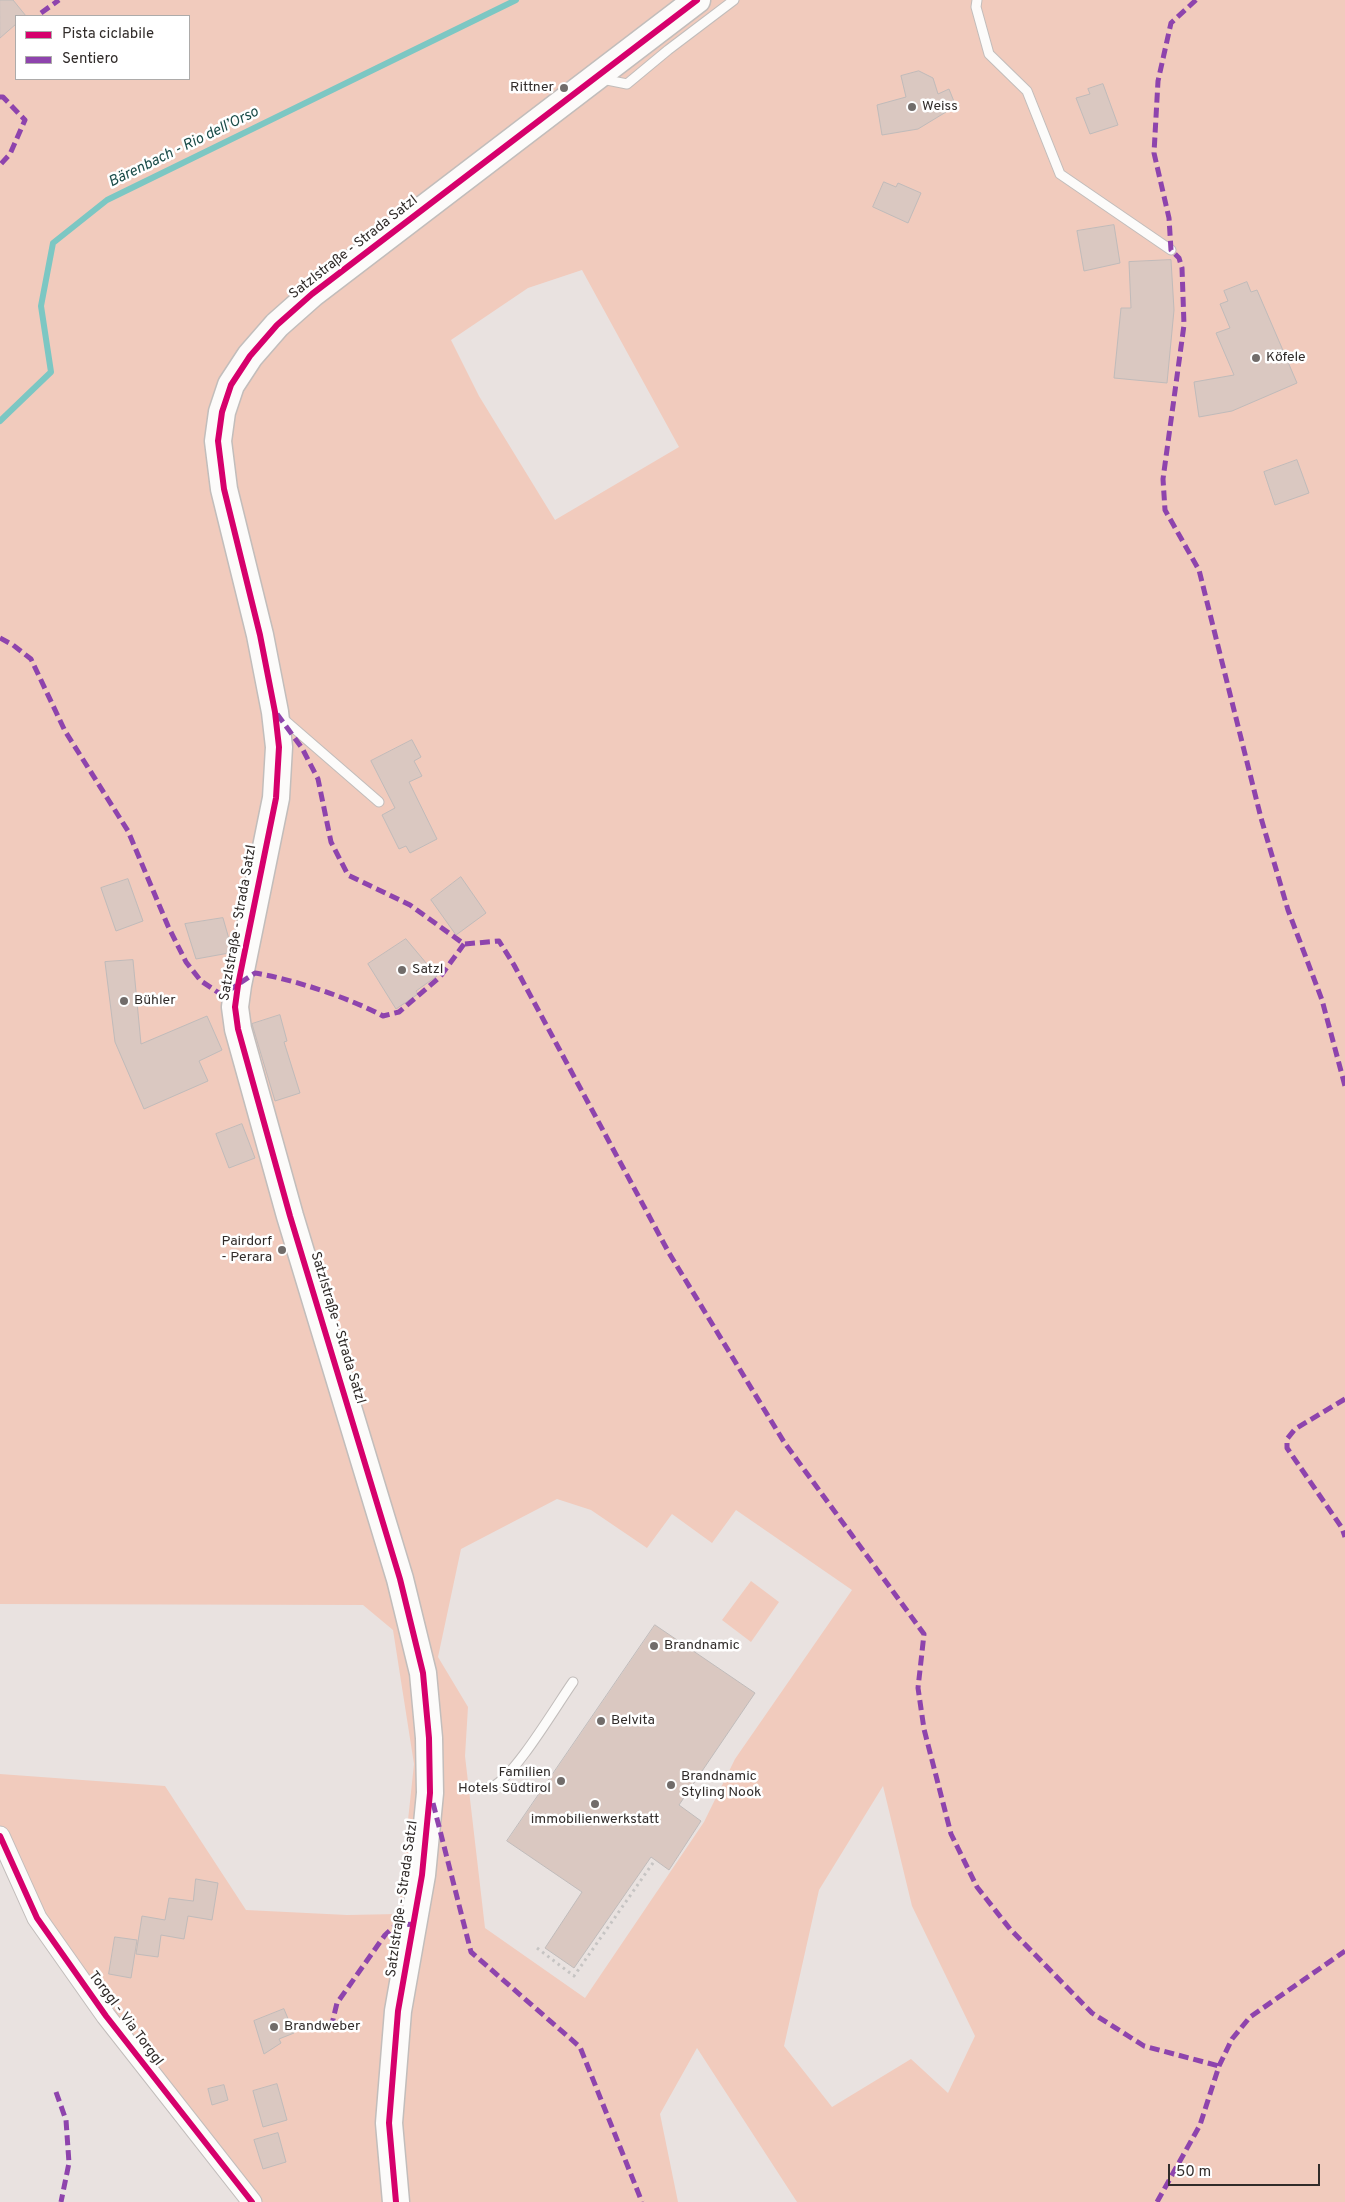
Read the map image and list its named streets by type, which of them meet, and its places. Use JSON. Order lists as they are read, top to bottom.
{
  "streets": {
    "street": ["Satzlstraße - Strada Satzl", "Torggl - Via Torggl"]
  },
  "water": ["Bärenbach - Rio dell’Orso"],
  "places": [
    "Rittner",
    "Weiss",
    "Köfele",
    "Satzl",
    "Bühler",
    "Pairdorf - Perara",
    "Brandnamic",
    "Belvita",
    "Familien Hotels Südtirol",
    "Brandnamic Styling Nook",
    "immobilienwerkstatt",
    "Brandweber"
  ],
  "legend": ["Pista ciclabile", "Sentiero"],
  "scale_bar": "50 m"
}
